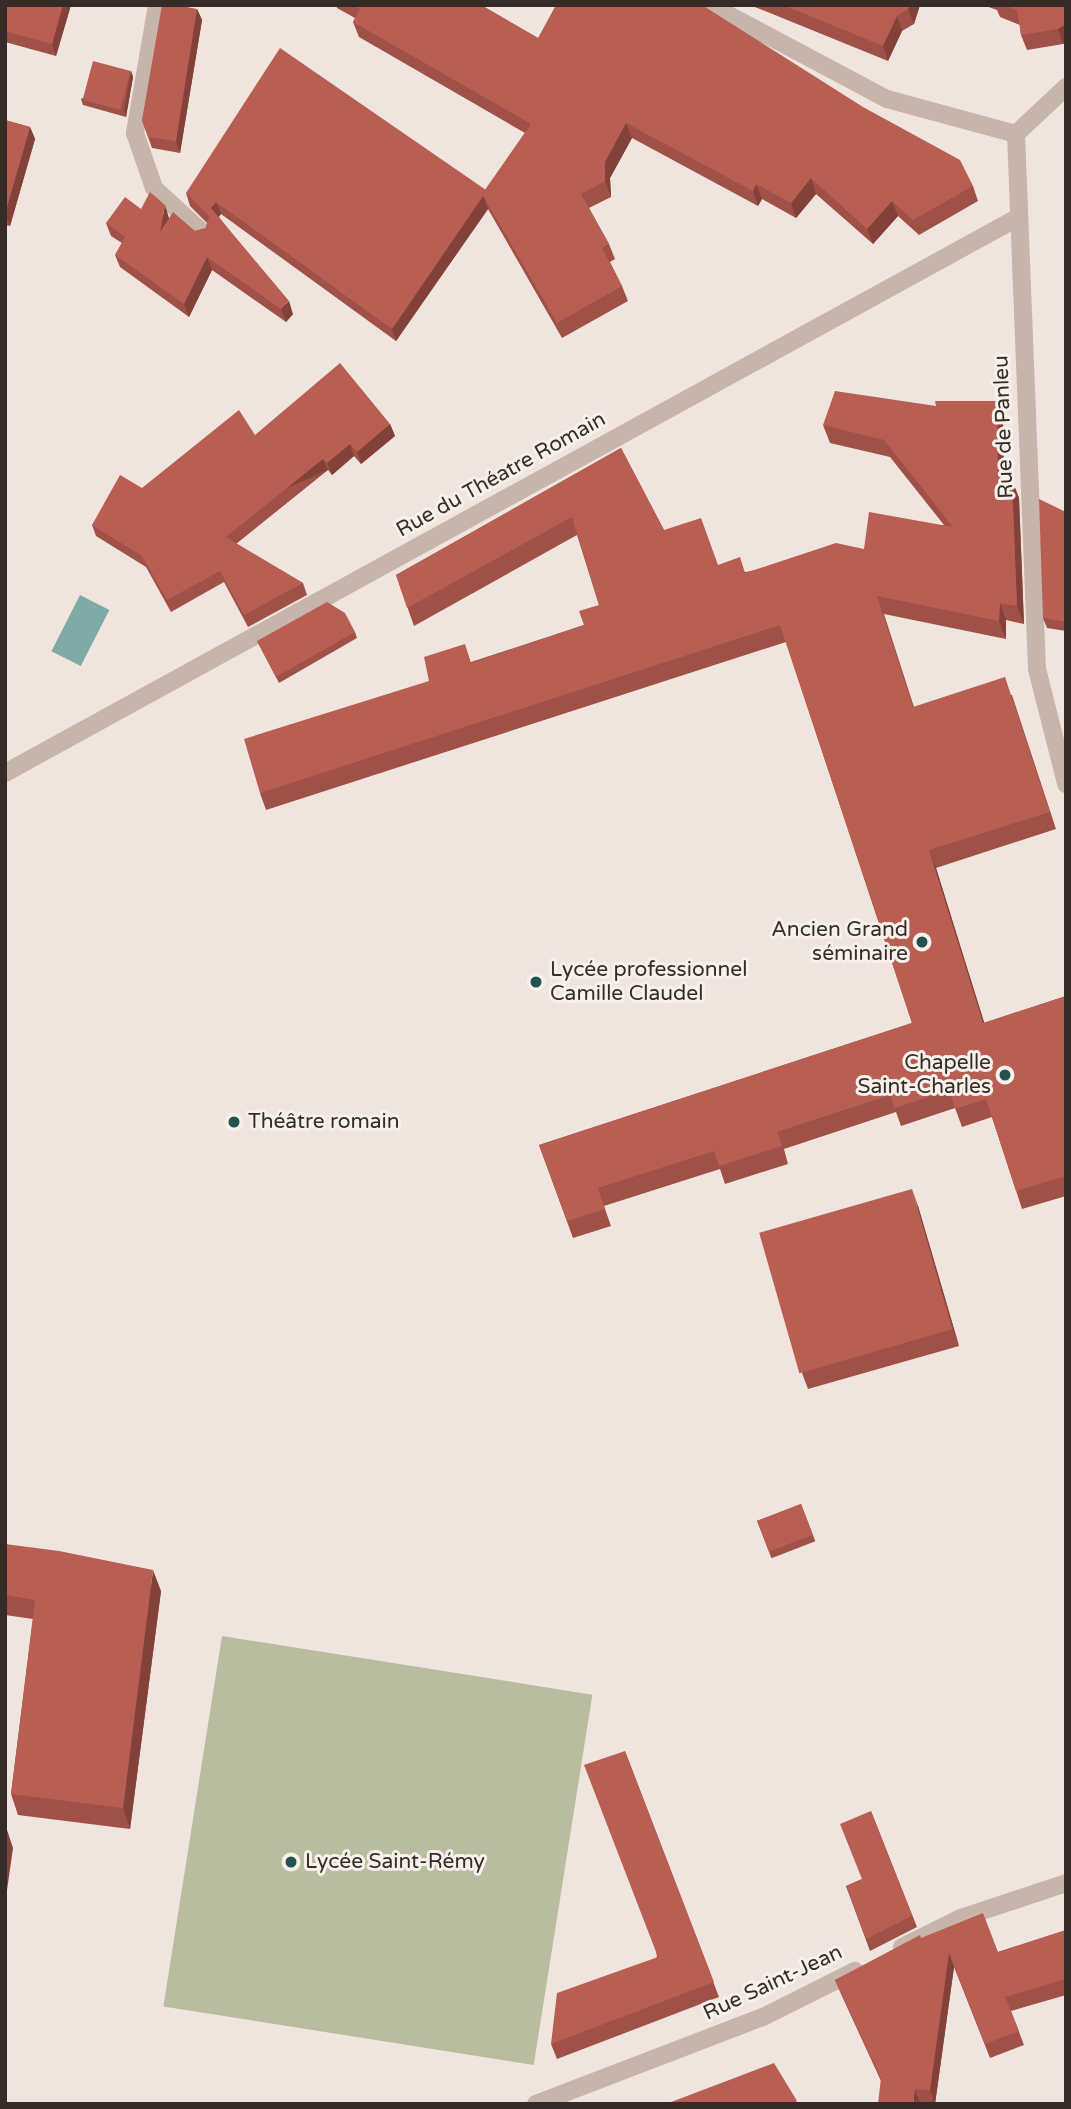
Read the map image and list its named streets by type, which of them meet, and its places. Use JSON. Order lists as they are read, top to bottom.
{
  "streets": {
    "street": ["Rue de Panleu", "Rue du Théatre Romain", "Rue Saint-Jean"]
  },
  "crossings": [
    ["Rue de Panleu", "Rue du Théatre Romain"]
  ],
  "places": [
    "Ancien Grand séminaire",
    "Lycée professionnel Camille Claudel",
    "Chapelle Saint-Charles",
    "Théâtre romain",
    "Lycée Saint-Rémy"
  ]
}
